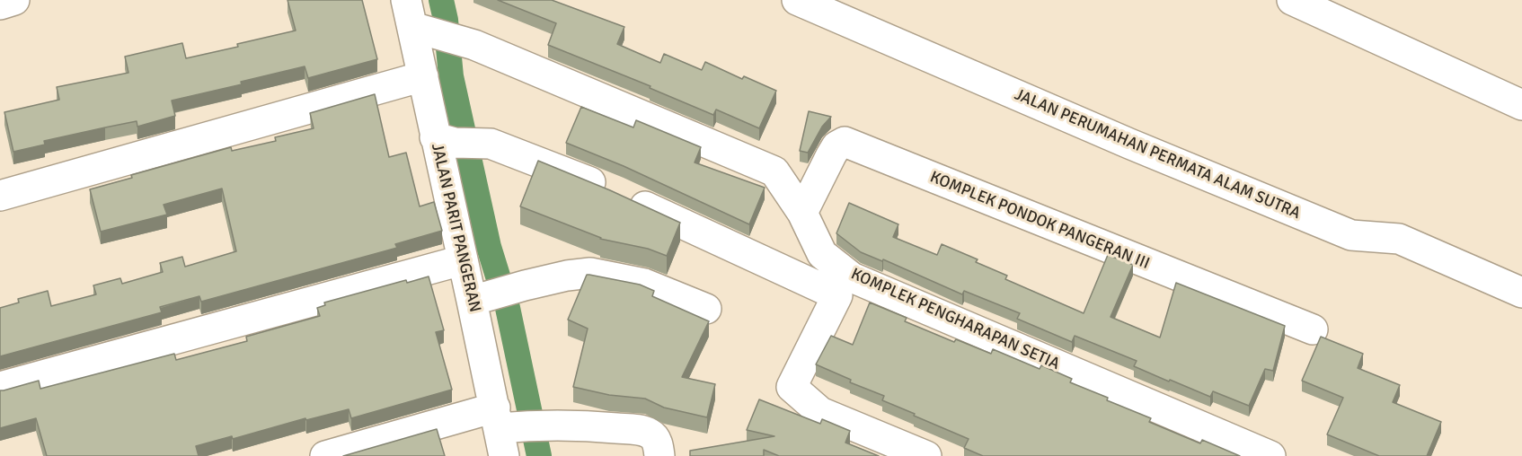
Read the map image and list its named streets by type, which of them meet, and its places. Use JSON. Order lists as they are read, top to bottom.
{
  "streets": {
    "street": [
      "JALAN PERUMAHAN PERMATA ALAM SUTRA",
      "KOMPLEK PONDOK PANGERAN III",
      "JALAN PARIT PANGERAN",
      "KOMPLEK PENGHARAPAN SETIA"
    ]
  },
  "crossings": [
    ["KOMPLEK PONDOK PANGERAN III", "KOMPLEK PENGHARAPAN SETIA"],
    ["JALAN PARIT PANGERAN", "KOMPLEK PENGHARAPAN SETIA"]
  ]
}
